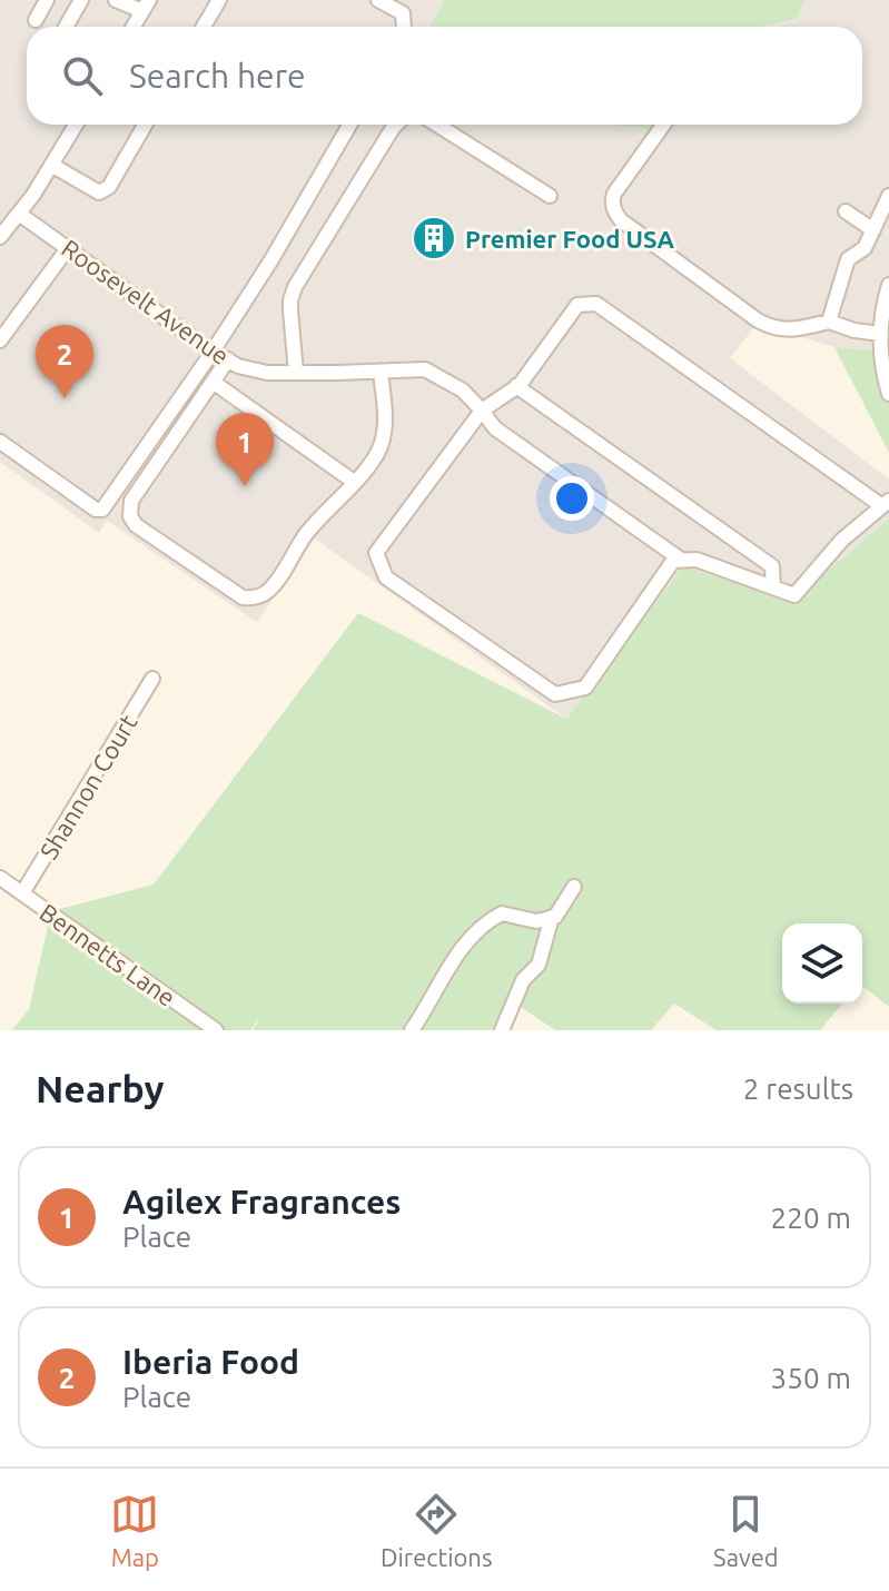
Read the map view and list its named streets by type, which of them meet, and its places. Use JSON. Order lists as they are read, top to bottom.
{
  "streets": {
    "street": ["Roosevelt Avenue", "Shannon Court", "Bennetts Lane"]
  },
  "crossings": [
    ["Shannon Court", "Bennetts Lane"]
  ],
  "places": {
    "building": ["Premier Food USA"]
  },
  "page": {
    "search": "Search here",
    "pins": ["2", "1"],
    "heading": ["Nearby", "2 results"],
    "list": [
      {
        "mark": "1",
        "name": "Agilex Fragrances",
        "note": "Place",
        "value": "220 m"
      },
      {
        "mark": "2",
        "name": "Iberia Food",
        "note": "Place",
        "value": "350 m"
      }
    ],
    "nav": ["Map", "Directions", "Saved"]
  }
}
